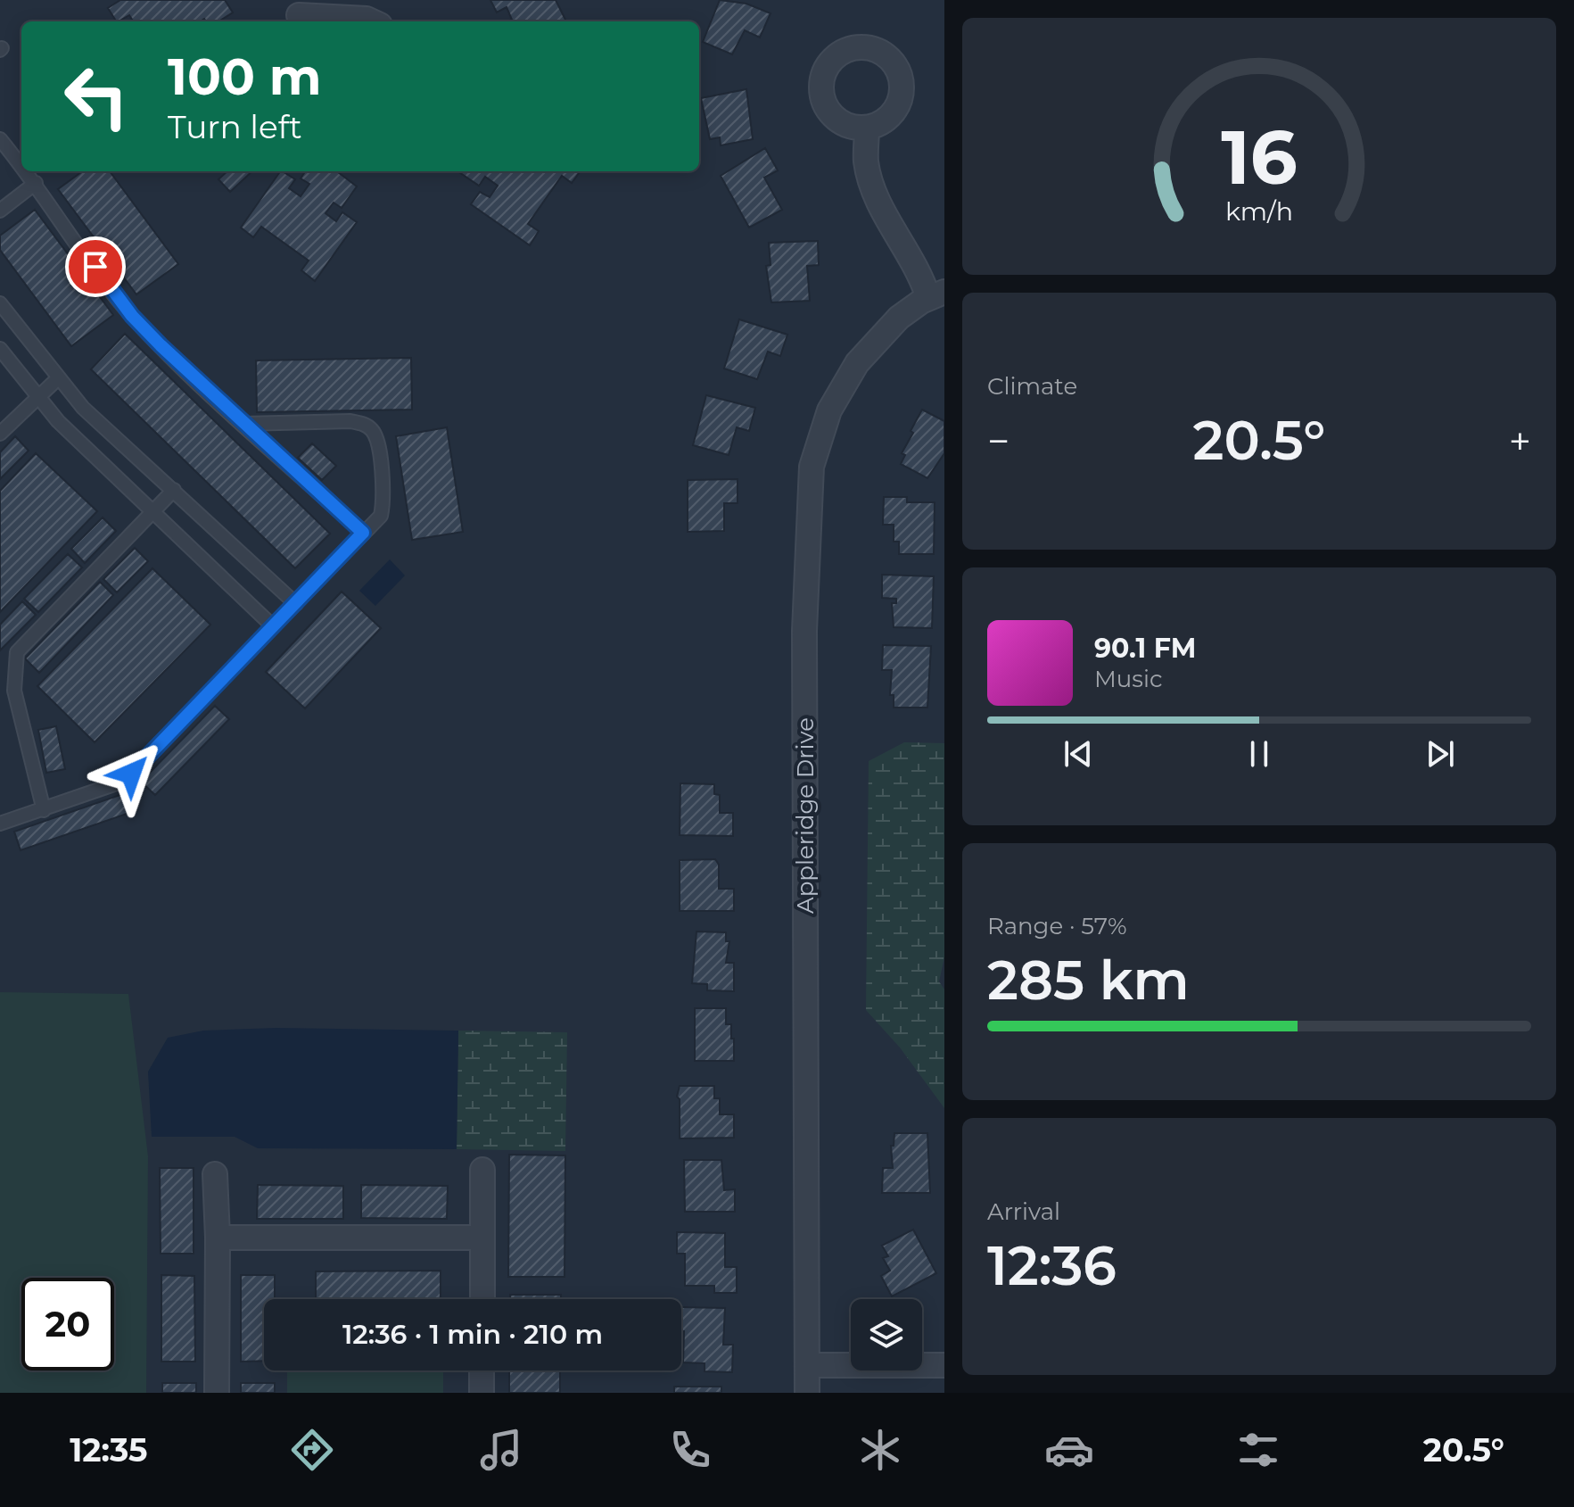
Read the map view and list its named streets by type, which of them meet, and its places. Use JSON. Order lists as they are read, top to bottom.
{
  "streets": {
    "street": ["Appleridge Drive"]
  },
  "page": {
    "turn": ["100 m", "Turn left"],
    "tile": [
      "Climate",
      ["Range · 57%", "285 km"],
      ["Arrival", "12:36"]
    ],
    "heat": ["−", "20.5°", "+"],
    "song": ["90.1 FM", "Music"],
    "limit": "20",
    "trip": "12:36 · 1 min · 210 m",
    "tabs": ["12:35", "20.5°"],
    "gauge": ["16", "km/h"]
  }
}
